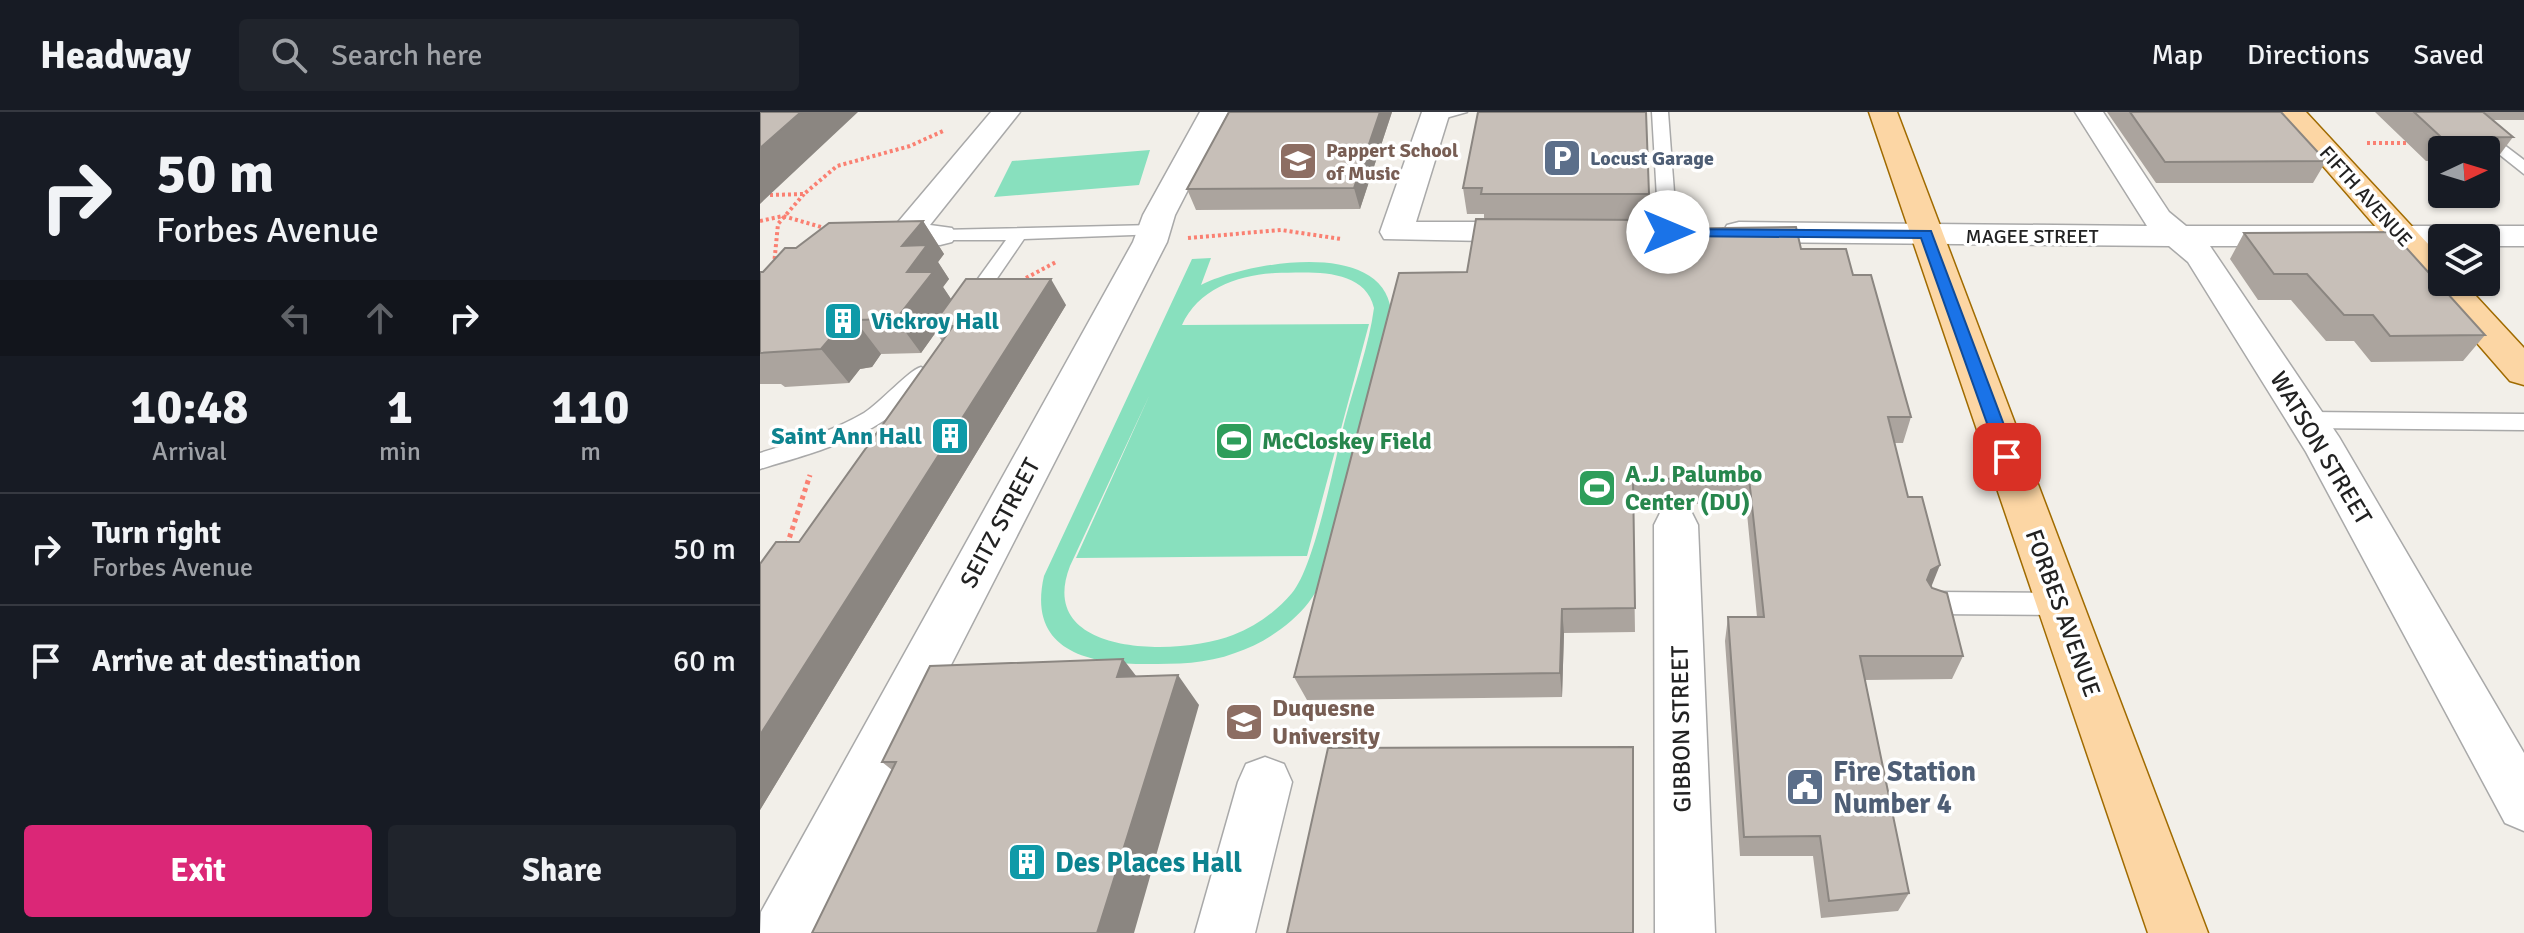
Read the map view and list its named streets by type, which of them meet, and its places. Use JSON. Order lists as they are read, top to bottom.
{
  "streets": {
    "main road": ["FIFTH AVENUE", "FORBES AVENUE"],
    "street": [
      "MAGEE STREET",
      "WATSON STREET",
      "SEITZ STREET",
      "GIBBON STREET"
    ]
  },
  "crossings": [
    ["FIFTH AVENUE", "MAGEE STREET"],
    ["MAGEE STREET", "WATSON STREET"],
    ["MAGEE STREET", "FORBES AVENUE"]
  ],
  "places": {
    "parking": ["Locust Garage"],
    "school or university": ["Pappert School of Music", "Duquesne University"],
    "building": ["Vickroy Hall", "Saint Ann Hall", "Des Places Hall"],
    "sports": ["McCloskey Field", "A.J. Palumbo Center (DU)"],
    "public building": ["Fire Station Number 4"]
  },
  "north": "right",
  "page": {
    "header": "Headway",
    "search": "Search here",
    "nav": ["Map", "Directions", "Saved"],
    "turn": ["50 m", "Forbes Avenue"],
    "eta": [
      "10:48",
      "Arrival",
      "1",
      "min",
      "110",
      "m"
    ],
    "list": [
      {
        "name": "Turn right",
        "note": "Forbes Avenue",
        "value": "50 m"
      },
      {
        "name": "Arrive at destination",
        "value": "60 m"
      }
    ],
    "buttons": ["Exit", "Share"]
  }
}
